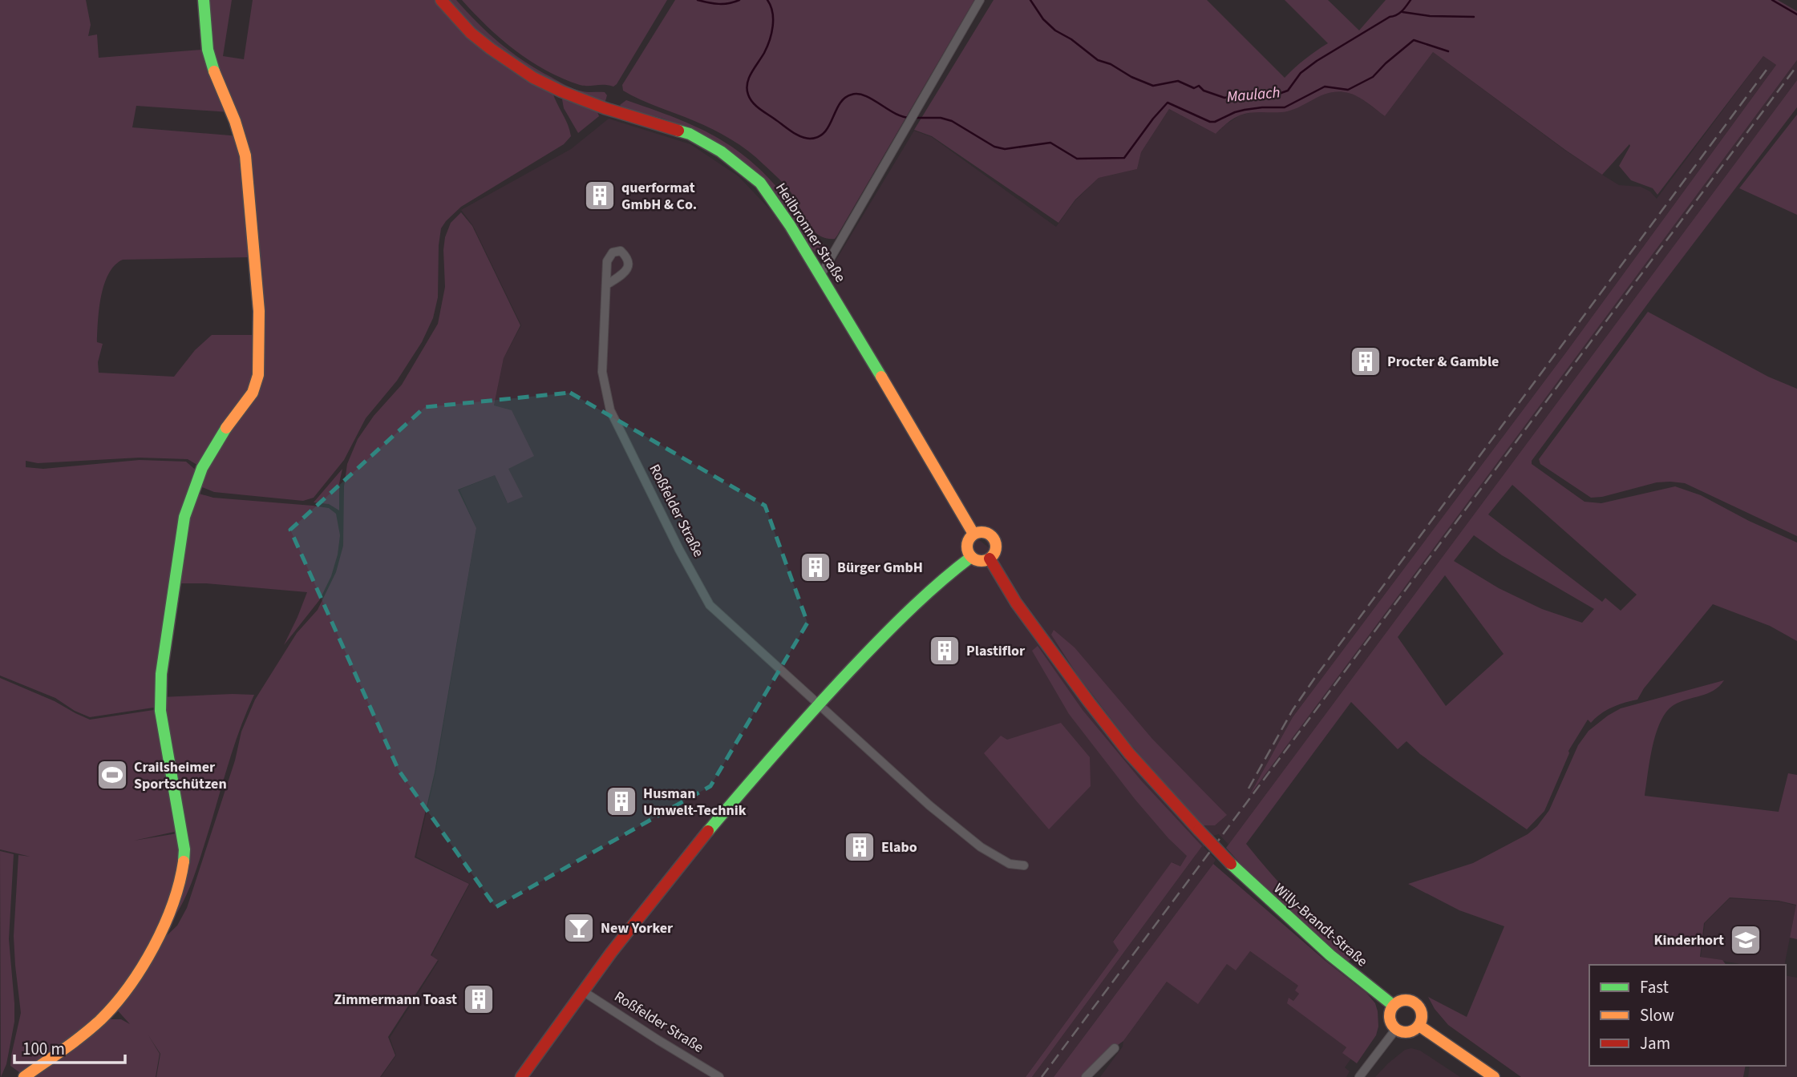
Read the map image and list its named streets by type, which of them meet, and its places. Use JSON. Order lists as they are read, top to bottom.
{
  "streets": {
    "street": ["Heilbronner Straße", "Roßfelder Straße", "Willy-Brandt-Straße"]
  },
  "crossings": [
    ["Heilbronner Straße", "Willy-Brandt-Straße"]
  ],
  "water": ["Maulach"],
  "places": {
    "building": [
      "querformat GmbH & Co.",
      "Procter & Gamble",
      "Bürger GmbH",
      "Plastiflor",
      "Husman Umwelt-Technik",
      "Elabo",
      "Zimmermann Toast"
    ],
    "sports": ["Crailsheimer Sportschützen"],
    "bar": ["New Yorker"],
    "school or university": ["Kinderhort"]
  },
  "legend": ["Fast", "Slow", "Jam"],
  "scale_bar": "100 m"
}
